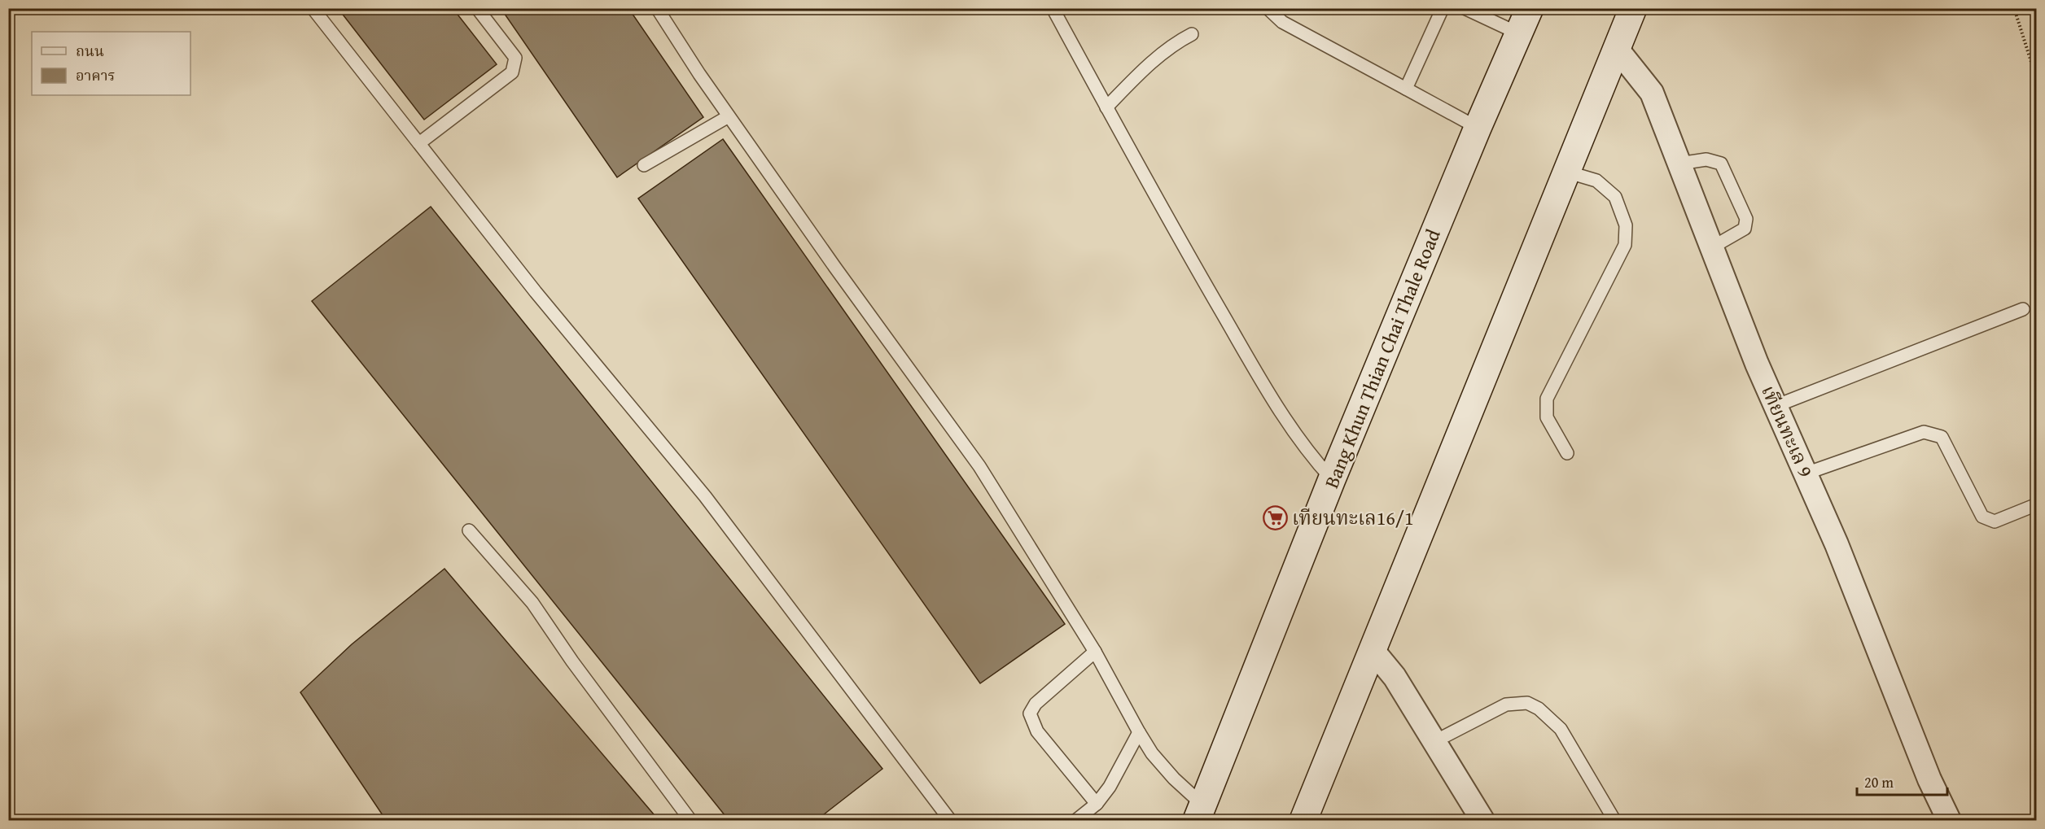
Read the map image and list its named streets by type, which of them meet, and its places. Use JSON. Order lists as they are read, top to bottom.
{
  "streets": {
    "main road": ["Bang Khun Thian Chai Thale Road"],
    "street": ["เทียนทะเล 9"]
  },
  "places": {
    "supermarket": ["เทียนทะเล16/1"]
  },
  "legend": ["ถนน", "อาคาร"],
  "scale_bar": "20 m"
}
